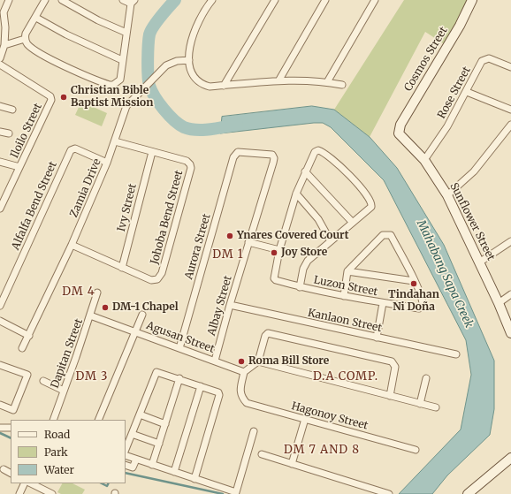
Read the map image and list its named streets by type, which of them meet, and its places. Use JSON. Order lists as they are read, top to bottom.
{
  "streets": {
    "street": [
      "Cosmos Street",
      "Rose Street",
      "Iloilo Street",
      "Zamia Drive",
      "Alfalfa Bend Street",
      "Ivy Street",
      "Johoba Bend Street",
      "Sunflower Street",
      "Aurora Street",
      "Luzon Street",
      "Albay Street",
      "Kanlaon Street",
      "Agusan Street",
      "Dapitan Street",
      "Hagonoy Street"
    ]
  },
  "crossings": [
    ["Cosmos Street", "Sunflower Street"],
    ["Rose Street", "Sunflower Street"],
    ["Zamia Drive", "Alfalfa Bend Street"],
    ["Zamia Drive", "Johoba Bend Street"],
    ["Ivy Street", "Johoba Bend Street"],
    ["Aurora Street", "Albay Street"],
    ["Aurora Street", "Agusan Street"],
    ["Albay Street", "Kanlaon Street"],
    ["Albay Street", "Agusan Street"],
    ["Agusan Street", "Dapitan Street"],
    ["Agusan Street", "Hagonoy Street"]
  ],
  "districts": [
    "DM 1",
    "DM 4",
    "DM 3",
    "D.A COMP.",
    "DM 7 AND 8"
  ],
  "water": ["Mahabang Sapa Creek"],
  "places": [
    "Christian Bible Baptist Mission",
    "Ynares Covered Court",
    "Joy Store",
    "Tindahan Ni Doña",
    "DM-1 Chapel",
    "Roma Bill Store"
  ],
  "legend": ["Road", "Park", "Water"]
}
